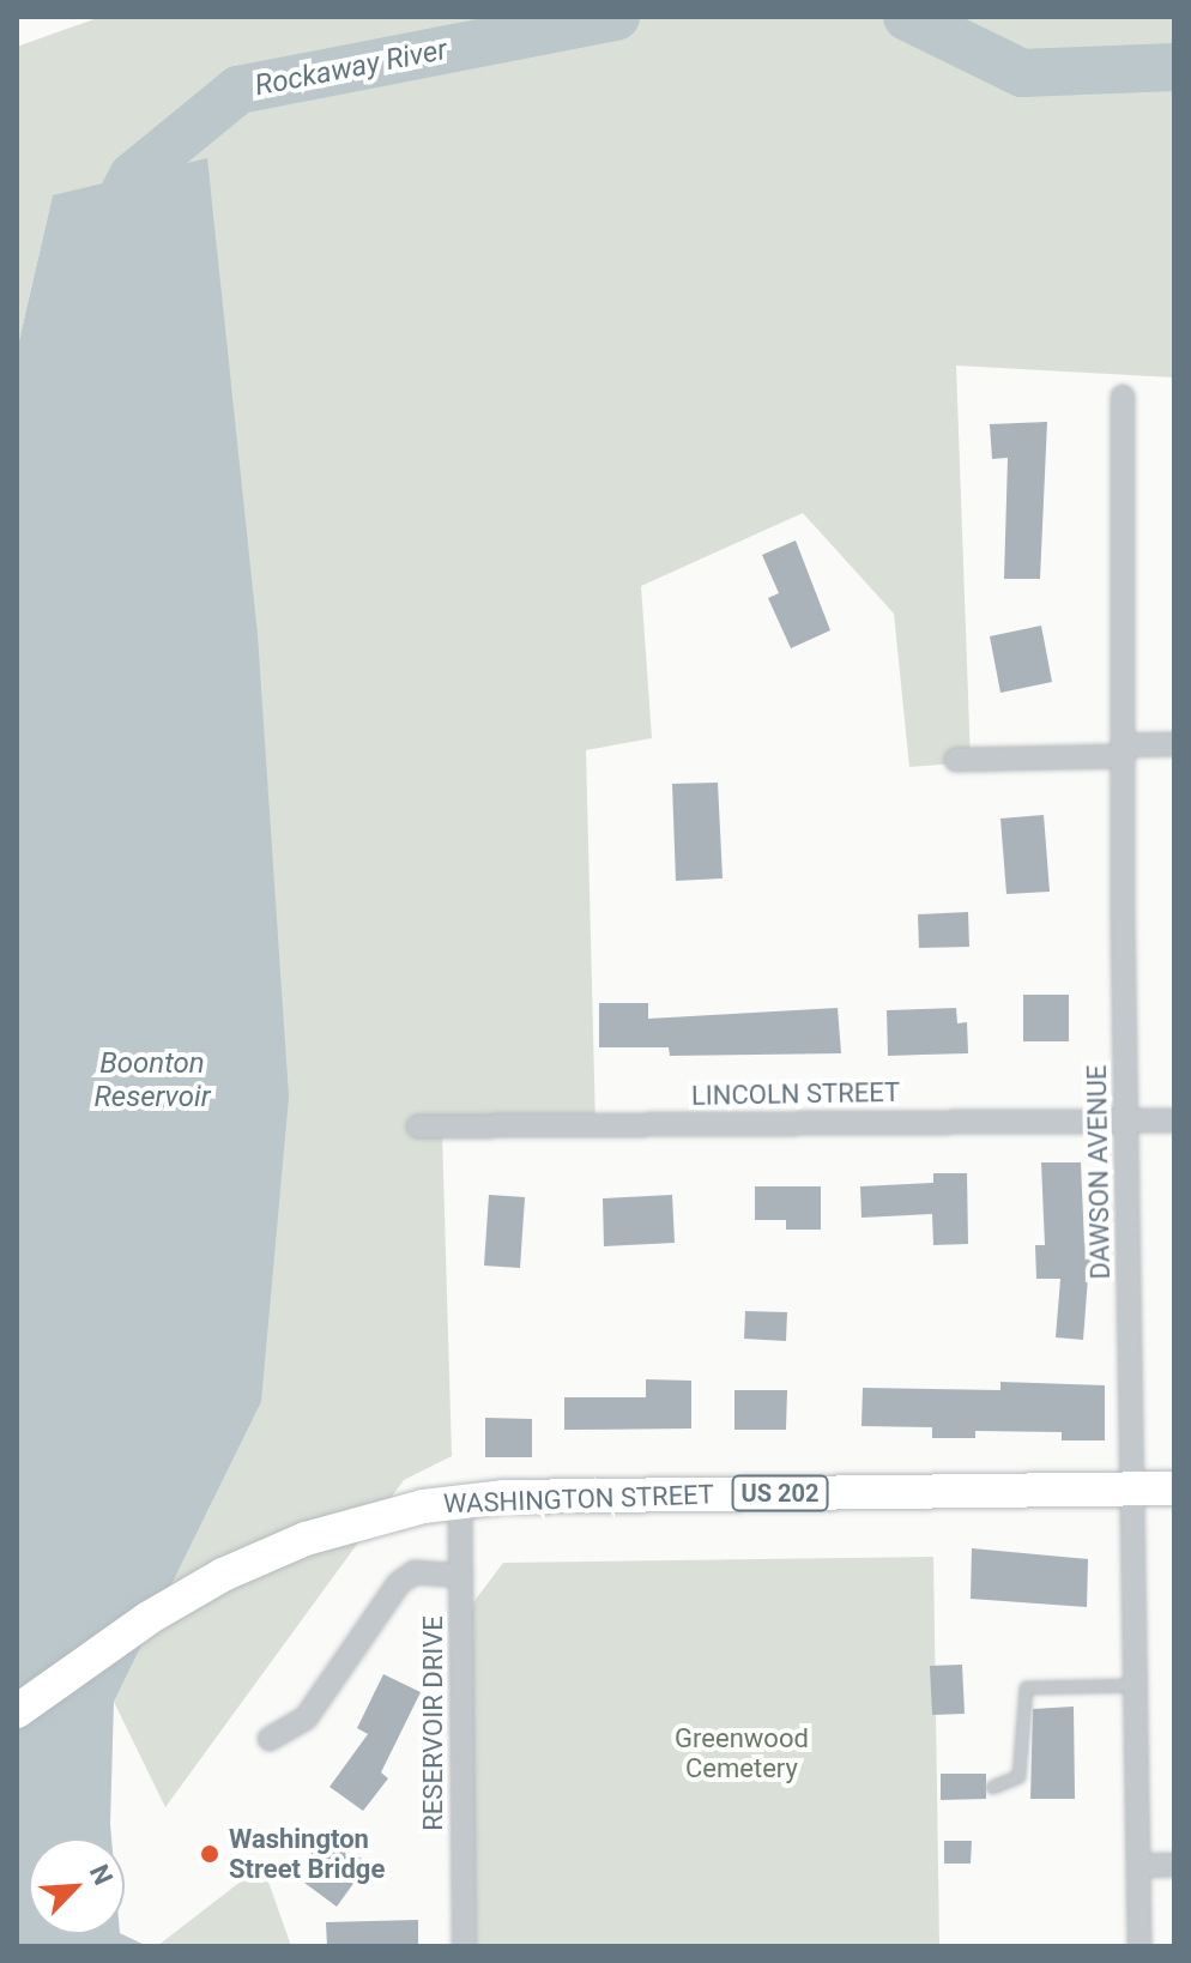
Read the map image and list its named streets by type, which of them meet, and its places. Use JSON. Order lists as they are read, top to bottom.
{
  "streets": {
    "main road": ["US 202", "WASHINGTON STREET"],
    "street": ["LINCOLN STREET", "DAWSON AVENUE", "RESERVOIR DRIVE"]
  },
  "crossings": [
    ["LINCOLN STREET", "DAWSON AVENUE"],
    ["DAWSON AVENUE", "WASHINGTON STREET"],
    ["WASHINGTON STREET", "RESERVOIR DRIVE"]
  ],
  "water": ["Rockaway River", "Boonton Reservoir"],
  "parks": ["Greenwood Cemetery"],
  "places": ["Washington Street Bridge"],
  "north": "top right"
}
